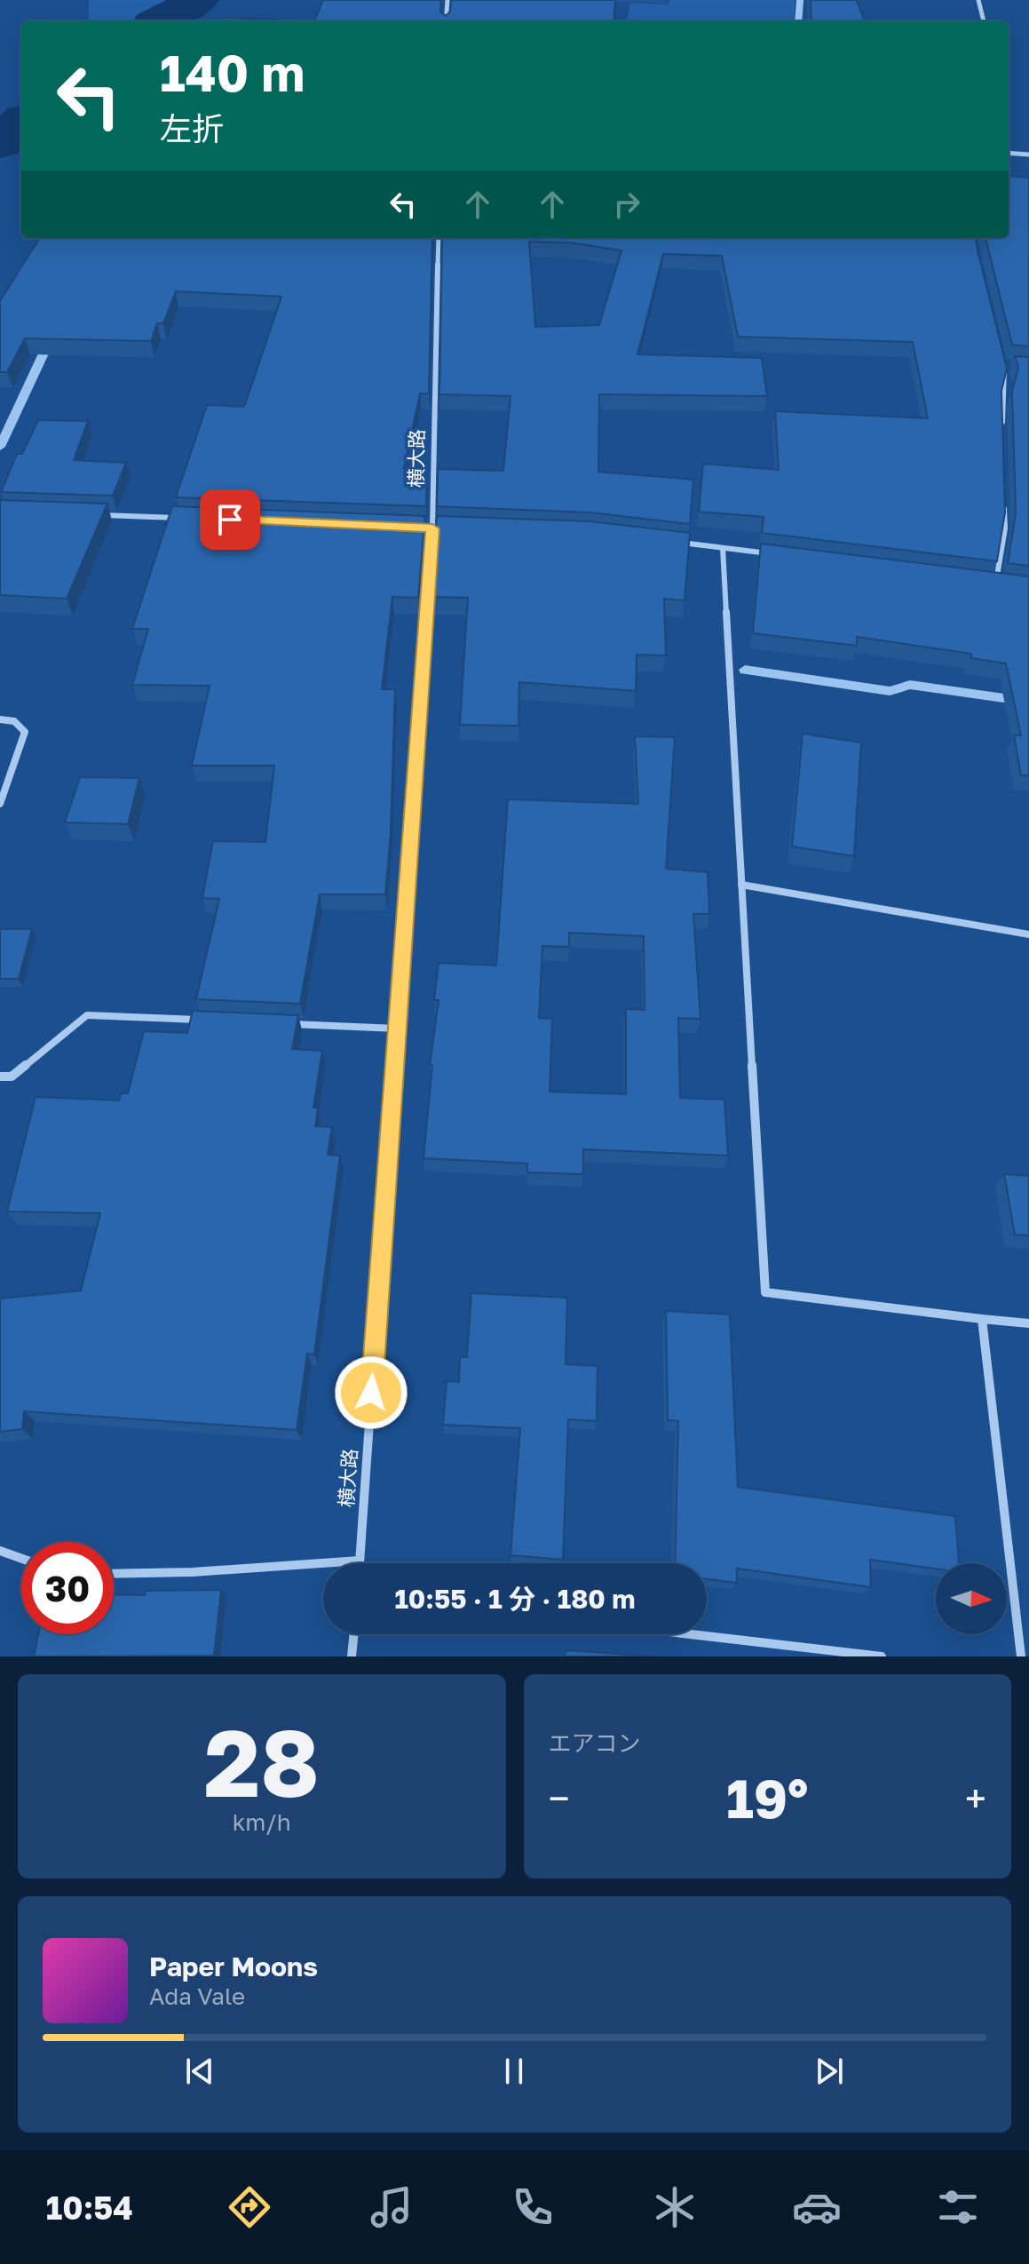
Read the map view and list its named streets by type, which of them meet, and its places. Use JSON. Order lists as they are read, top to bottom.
{
  "streets": {
    "street": ["横大路"]
  },
  "north": "right",
  "page": {
    "turn": ["140 m", "左折"],
    "limit": "30",
    "trip": "10:55 · 1 分 · 180 m",
    "tile": [
      ["28", "km/h"],
      "エアコン"
    ],
    "heat": ["−", "19°", "+"],
    "song": ["Paper Moons", "Ada Vale"],
    "tabs": "10:54"
  }
}
